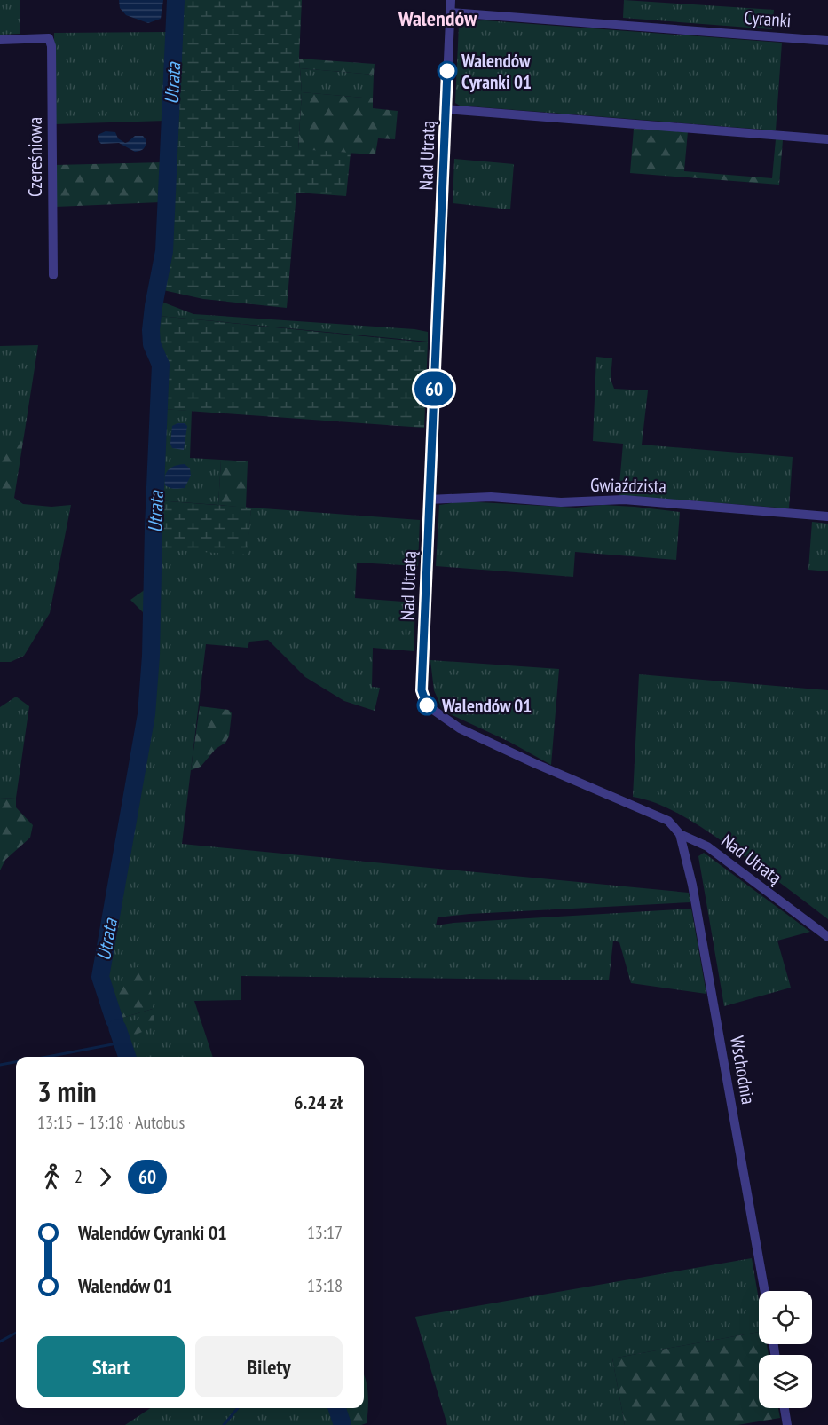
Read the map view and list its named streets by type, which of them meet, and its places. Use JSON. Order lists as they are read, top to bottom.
{
  "streets": {
    "street": [
      "Cyranki",
      "Nad Utratą",
      "Czereśniowa",
      "Gwiaździsta",
      "Wschodnia"
    ]
  },
  "crossings": [
    ["Cyranki", "Nad Utratą"],
    ["Nad Utratą", "Gwiaździsta"],
    ["Nad Utratą", "Wschodnia"]
  ],
  "districts": ["Walendów"],
  "water": ["Utrata"],
  "places": ["Walendów Cyranki 01", "Walendów 01"],
  "lines": ["bus line 60"],
  "page": {
    "on_map": "60",
    "heading": ["3 min", "13:15 – 13:18 · Autobus", "6.24 zł"],
    "legs": ["2", "60"],
    "list": [
      {
        "name": "Walendów Cyranki 01",
        "value": "13:17"
      },
      {
        "name": "Walendów 01",
        "value": "13:18"
      }
    ],
    "buttons": ["Start", "Bilety"]
  }
}
